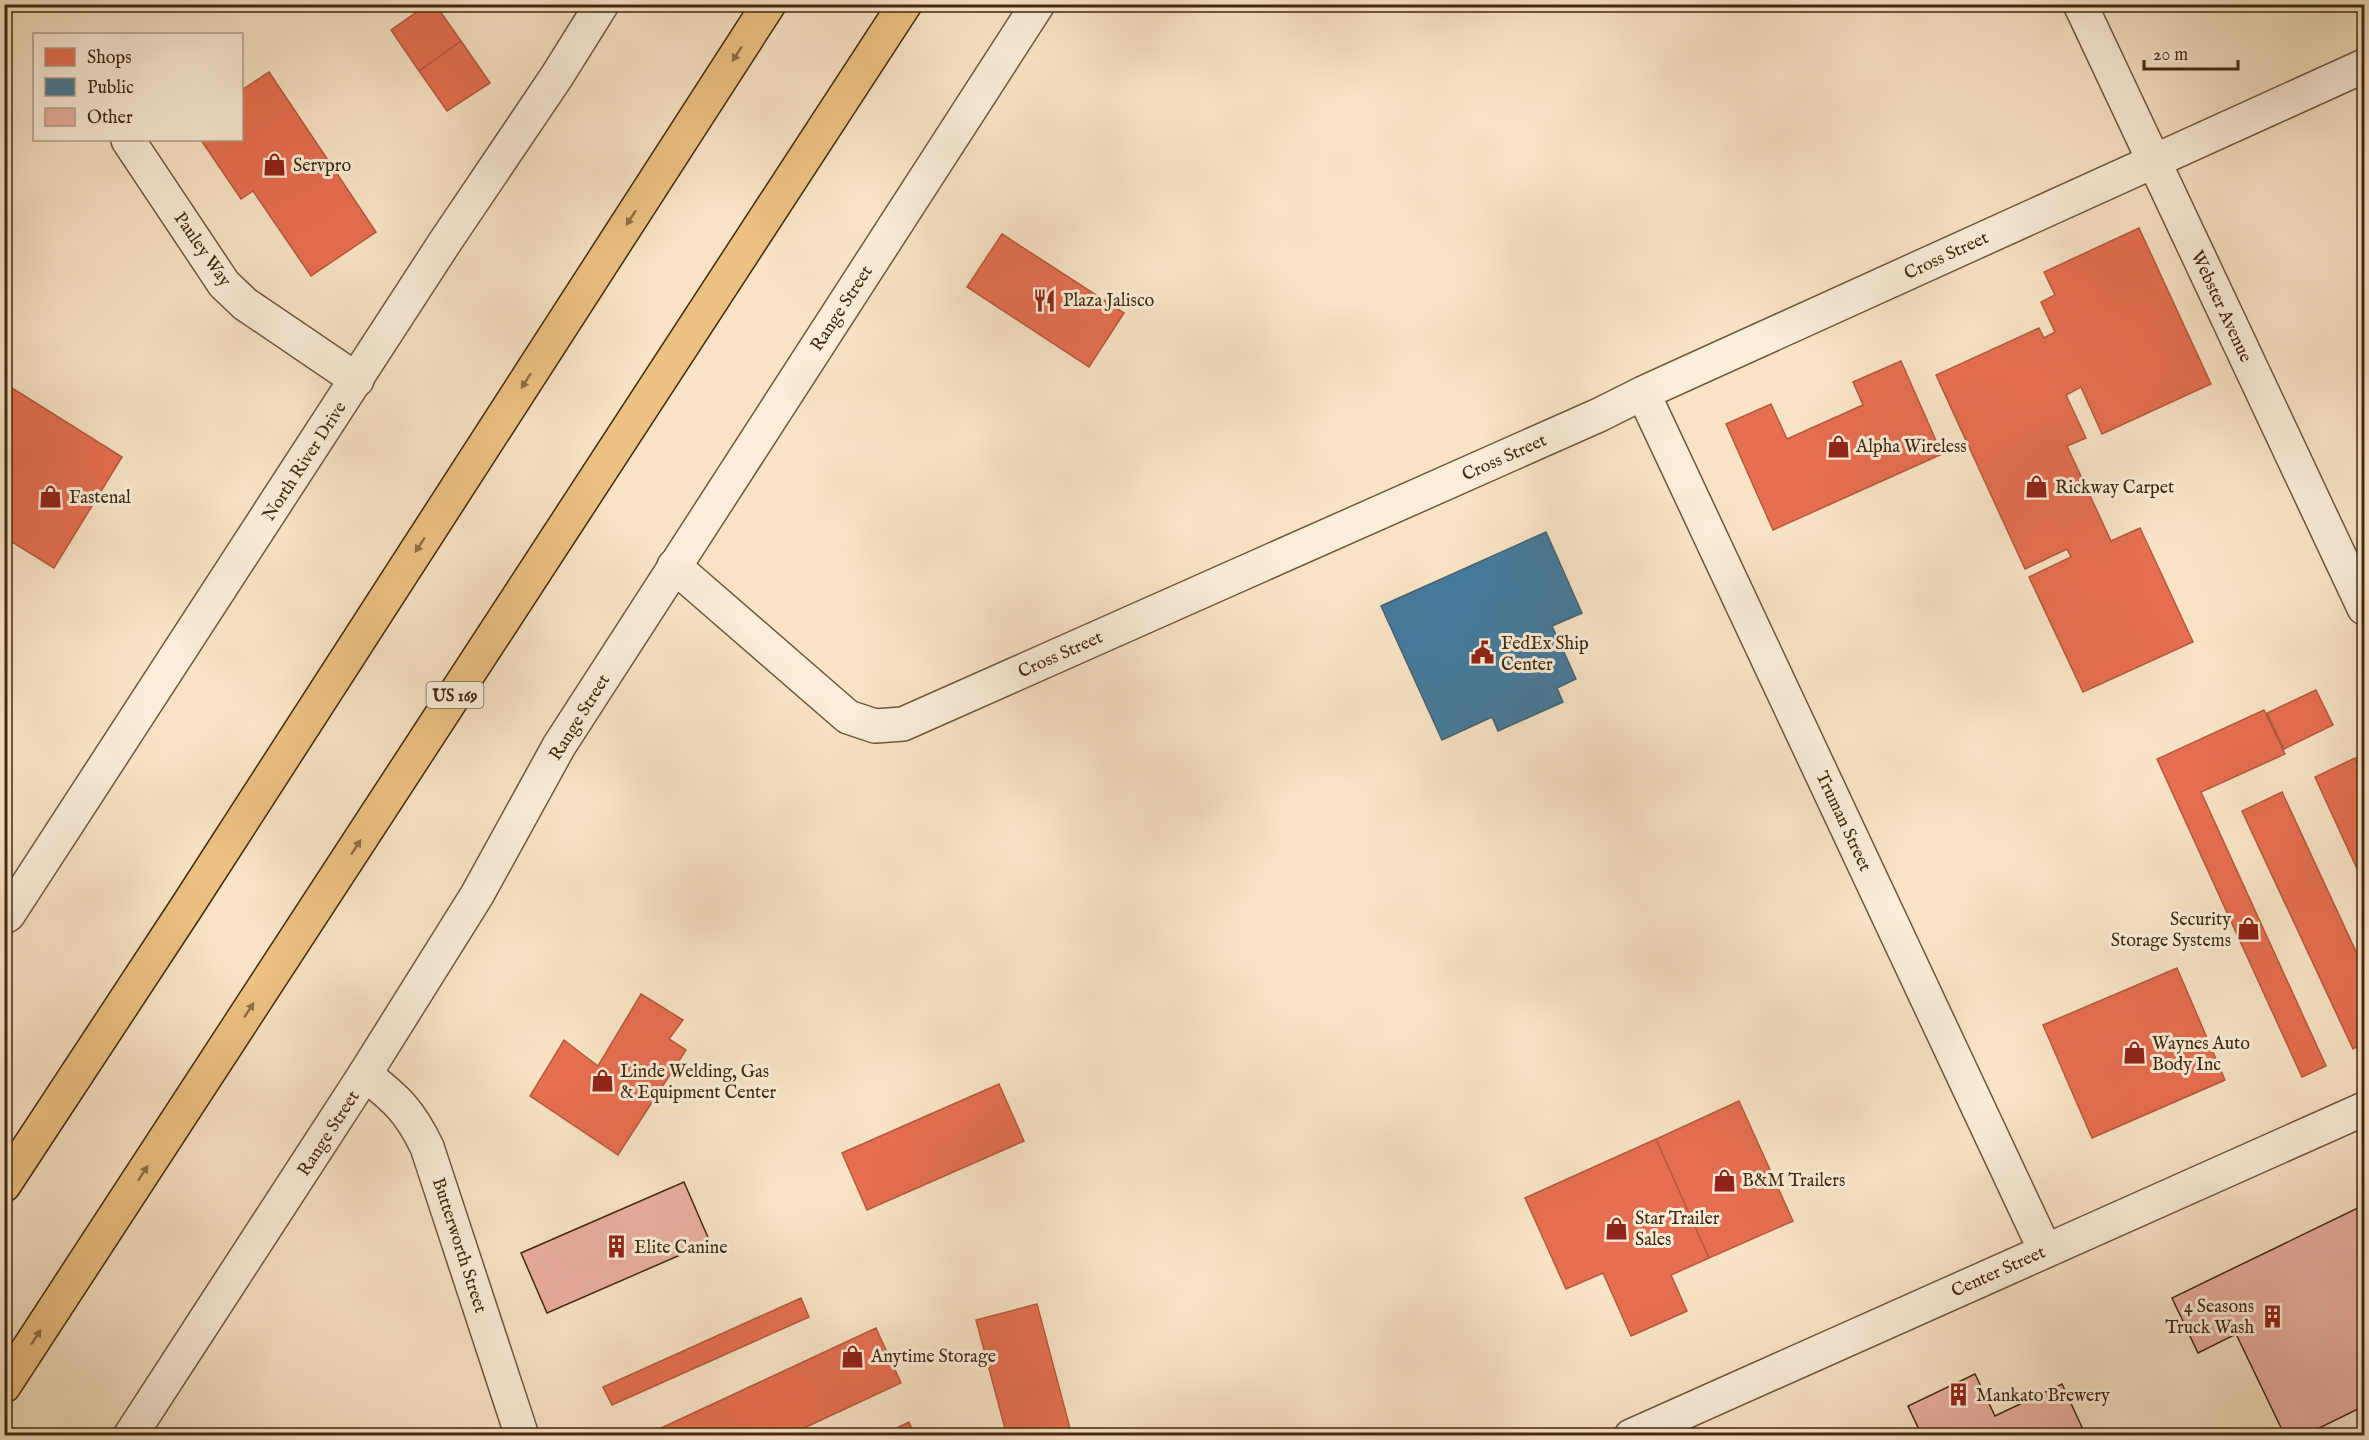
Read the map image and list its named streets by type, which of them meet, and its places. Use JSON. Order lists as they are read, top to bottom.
{
  "streets": {
    "highway": ["US 169"],
    "street": [
      "Pauley Way",
      "Cross Street",
      "Webster Avenue",
      "Range Street",
      "North River Drive",
      "Truman Street",
      "Butterworth Street",
      "Center Street"
    ]
  },
  "crossings": [
    ["Pauley Way", "North River Drive"],
    ["Cross Street", "Webster Avenue"],
    ["Cross Street", "Range Street"],
    ["Cross Street", "Truman Street"],
    ["Range Street", "Butterworth Street"],
    ["Truman Street", "Center Street"]
  ],
  "places": {
    "shop": [
      "Servpro",
      "Alpha Wireless",
      "Rickway Carpet",
      "Fastenal",
      "Security Storage Systems",
      "Waynes Auto Body Inc",
      "Linde Welding, Gas & Equipment Center",
      "B&M Trailers",
      "Star Trailer Sales",
      "Anytime Storage"
    ],
    "restaurant": ["Plaza Jalisco"],
    "public building": ["FedEx Ship Center"],
    "building": ["Elite Canine", "4 Seasons Truck Wash", "Mankato Brewery"]
  },
  "legend": ["Shops", "Public", "Other"],
  "scale_bar": "20 m"
}
